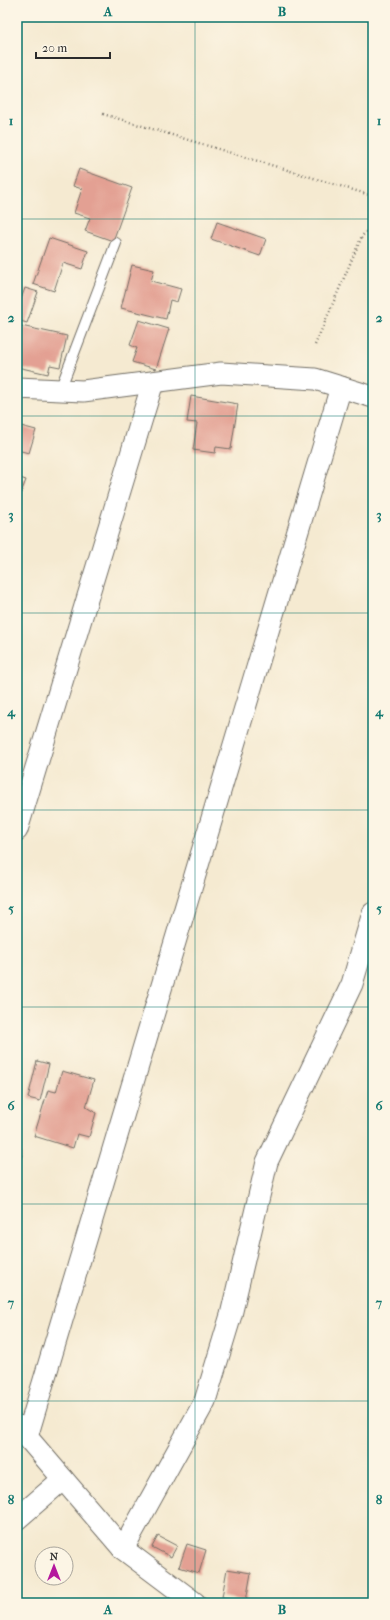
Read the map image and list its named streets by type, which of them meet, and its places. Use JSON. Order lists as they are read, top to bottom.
{
  "scale_bar": "20 m",
  "north": "top",
  "grid": {
    "columns": ["A", "B"],
    "rows": [
      "1",
      "2",
      "3",
      "4",
      "5",
      "6",
      "7",
      "8"
    ]
  }
}
